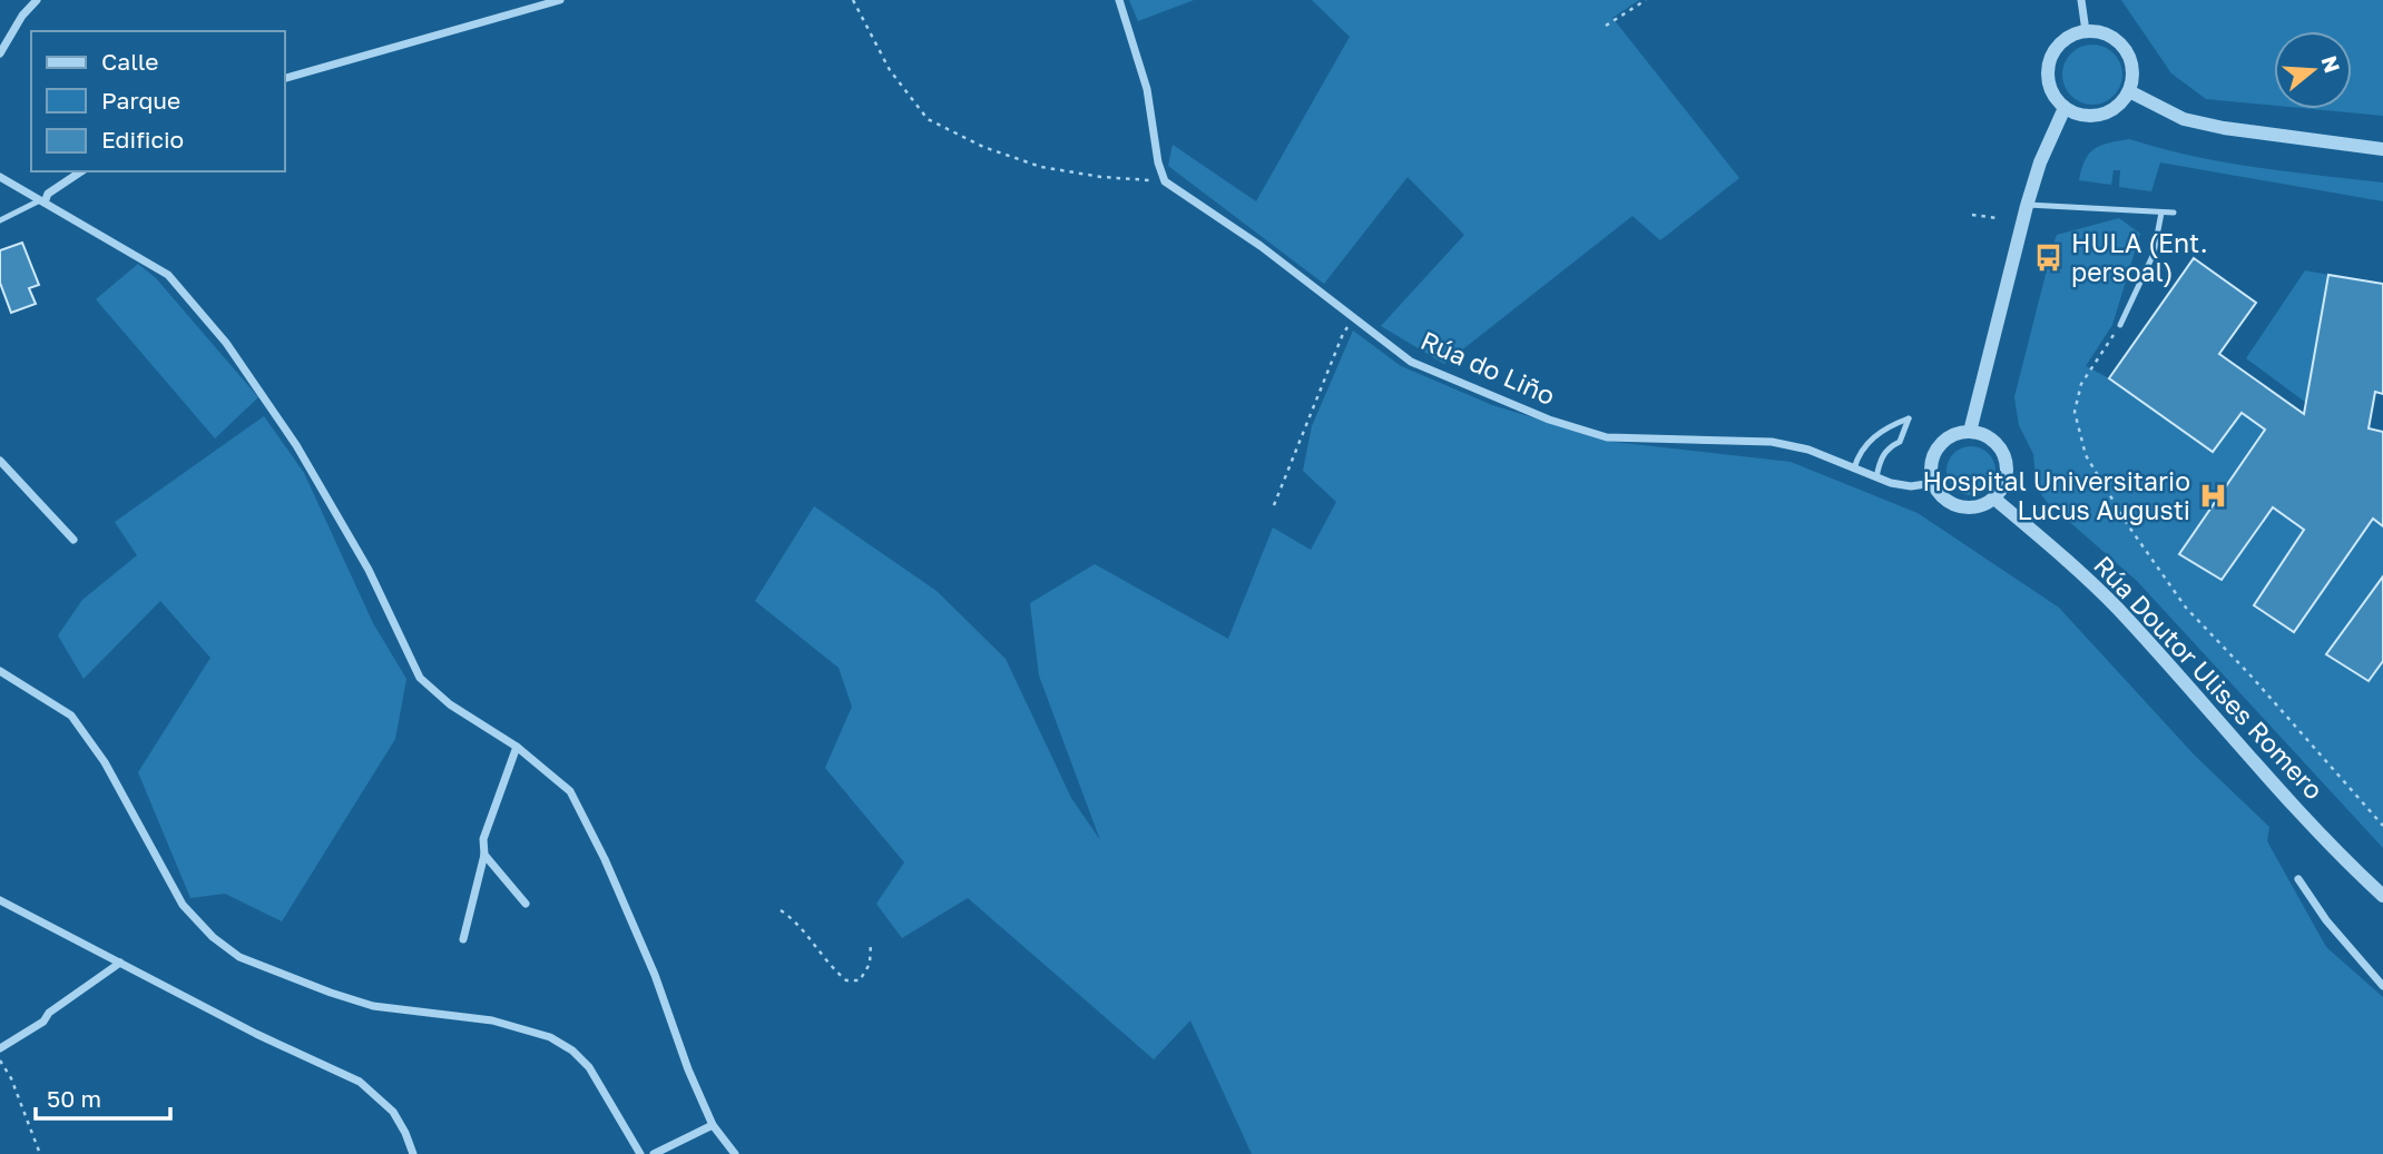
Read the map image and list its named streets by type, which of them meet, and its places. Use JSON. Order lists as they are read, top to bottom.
{
  "streets": {
    "street": ["Rúa do Liño", "Rúa Doutor Ulises Romero"]
  },
  "crossings": [
    ["Rúa do Liño", "Rúa Doutor Ulises Romero"]
  ],
  "places": {
    "bus stop": ["HULA (Ent. persoal)"],
    "hospital": ["Hospital Universitario Lucus Augusti"]
  },
  "legend": ["Calle", "Parque", "Edificio"],
  "scale_bar": "50 m",
  "north": "right"
}
